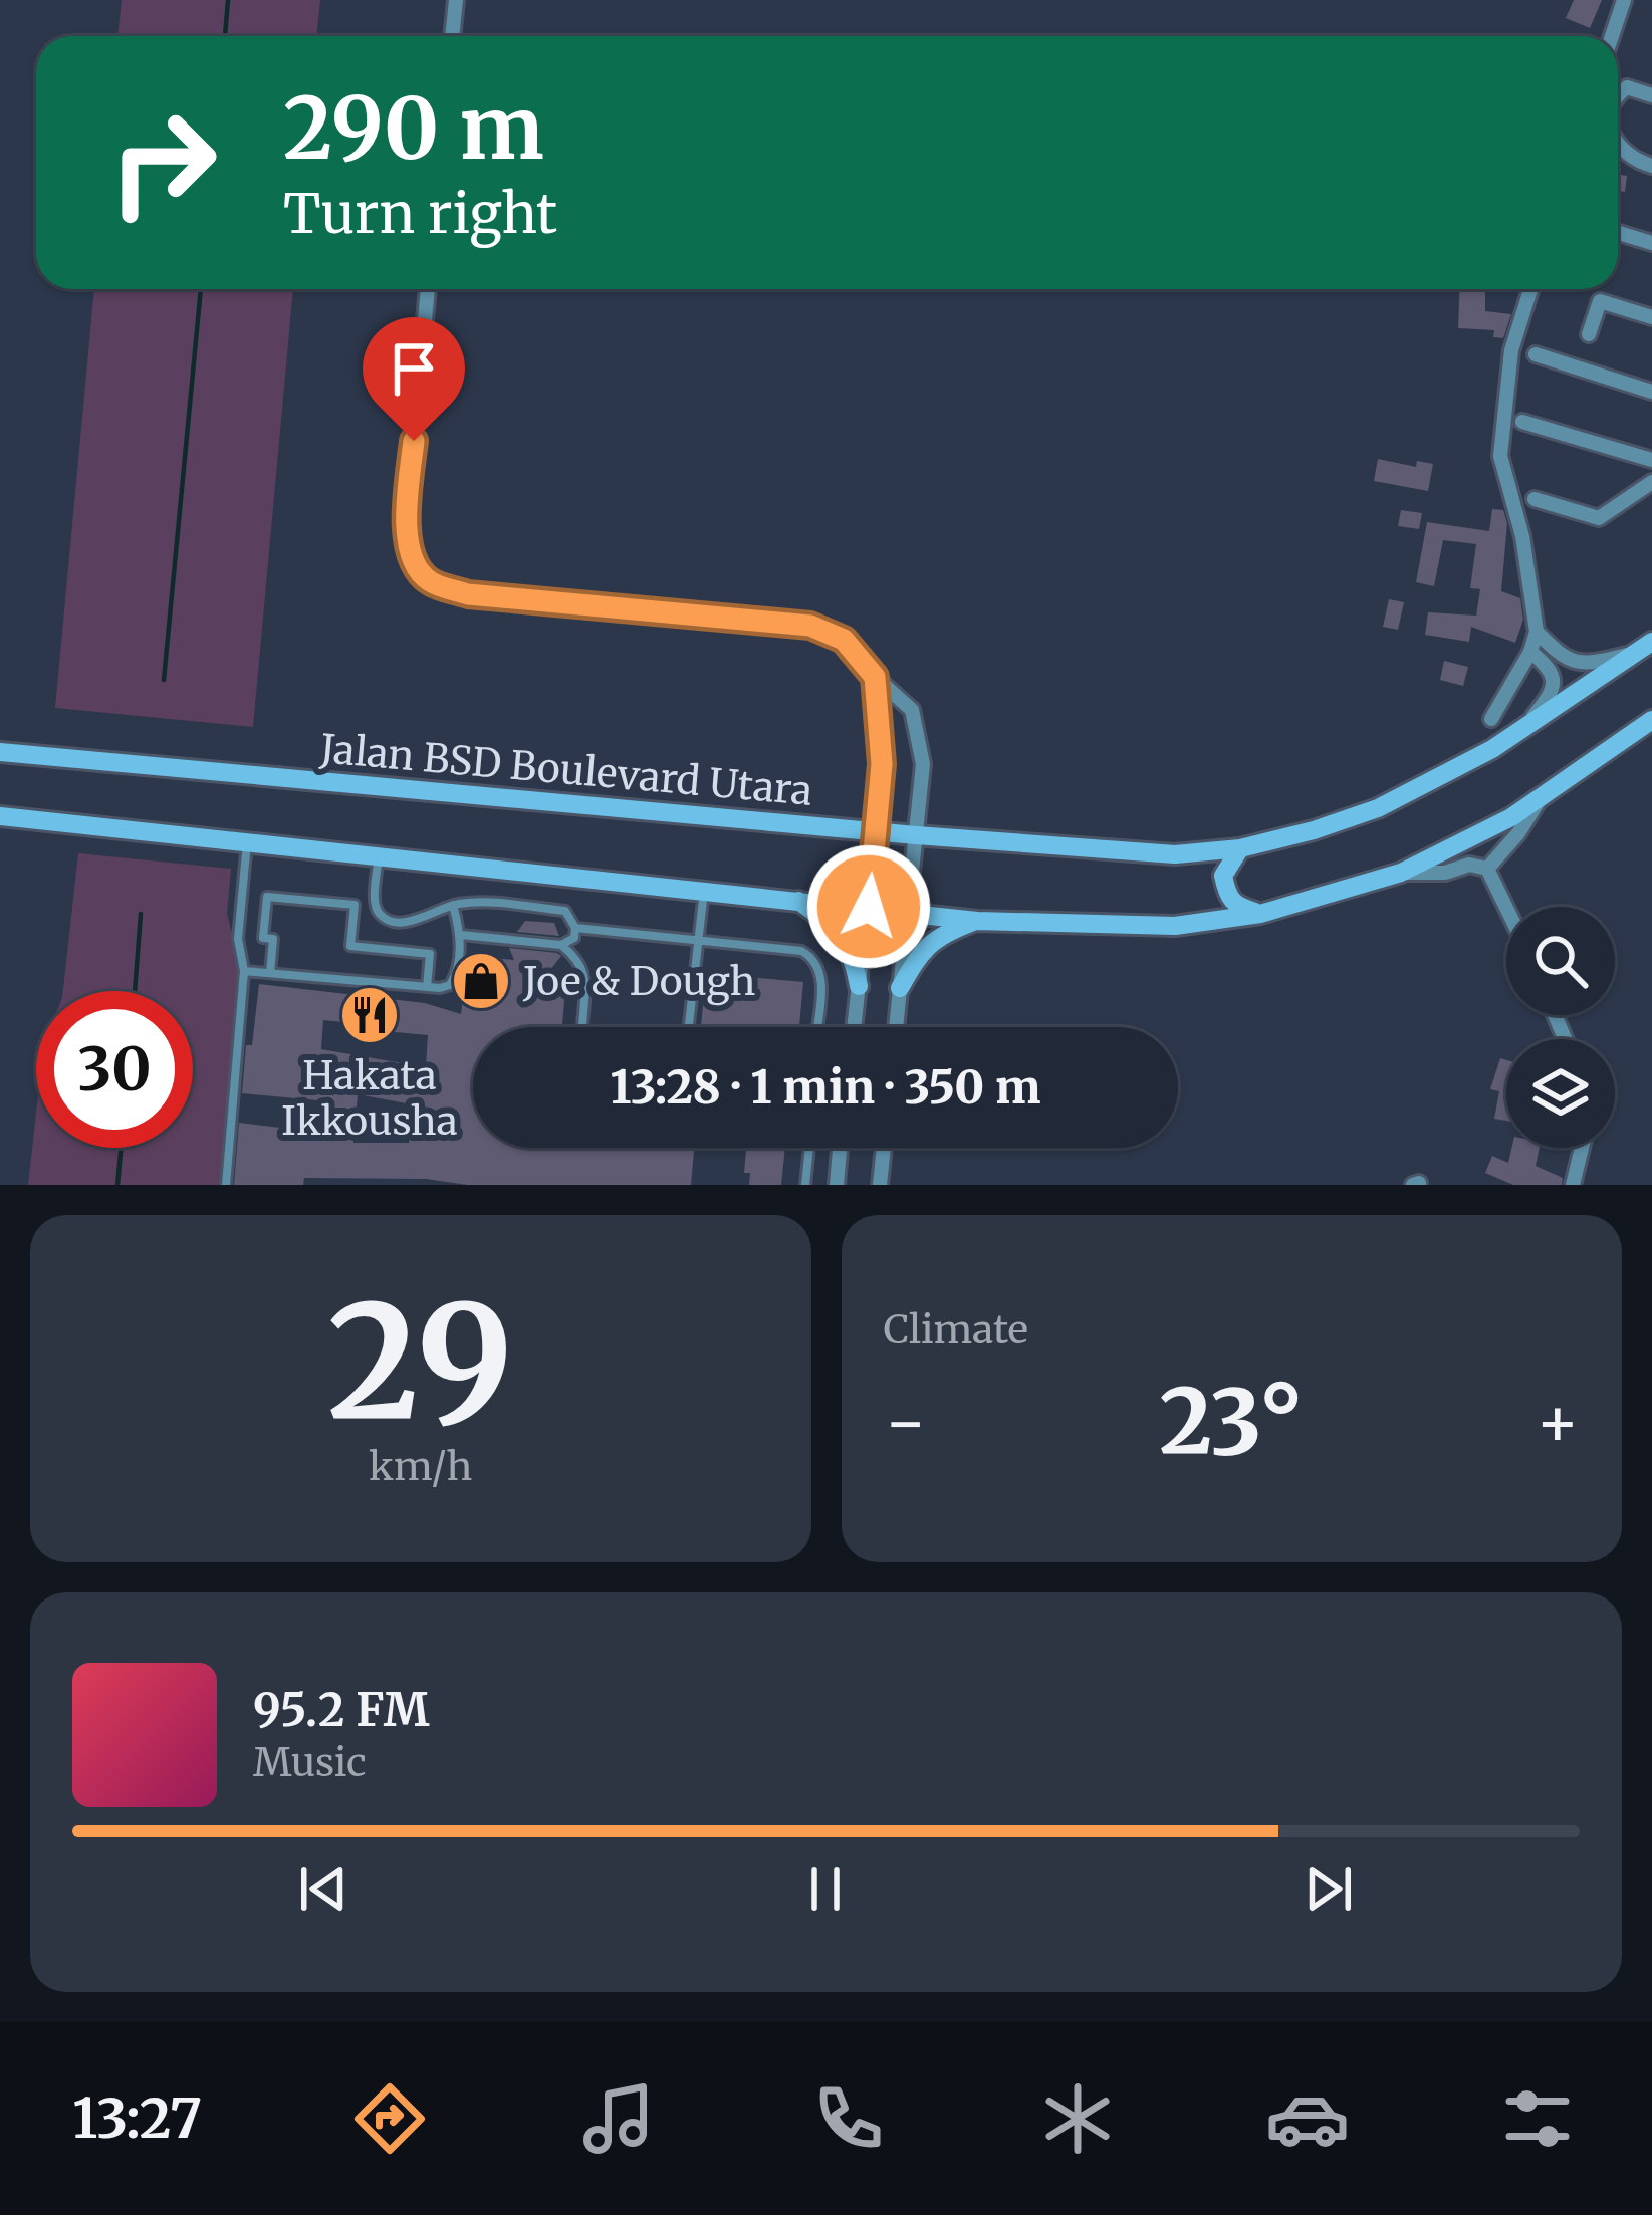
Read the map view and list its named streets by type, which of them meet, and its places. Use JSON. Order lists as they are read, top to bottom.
{
  "streets": {
    "main road": ["Jalan BSD Boulevard Utara"]
  },
  "places": {
    "shop": ["Joe & Dough"],
    "restaurant": ["Hakata Ikkousha"]
  },
  "page": {
    "turn": ["290 m", "Turn right"],
    "limit": "30",
    "trip": "13:28 · 1 min · 350 m",
    "tile": [
      ["29", "km/h"],
      "Climate"
    ],
    "heat": ["−", "23°", "+"],
    "song": ["95.2 FM", "Music"],
    "tabs": "13:27"
  }
}
